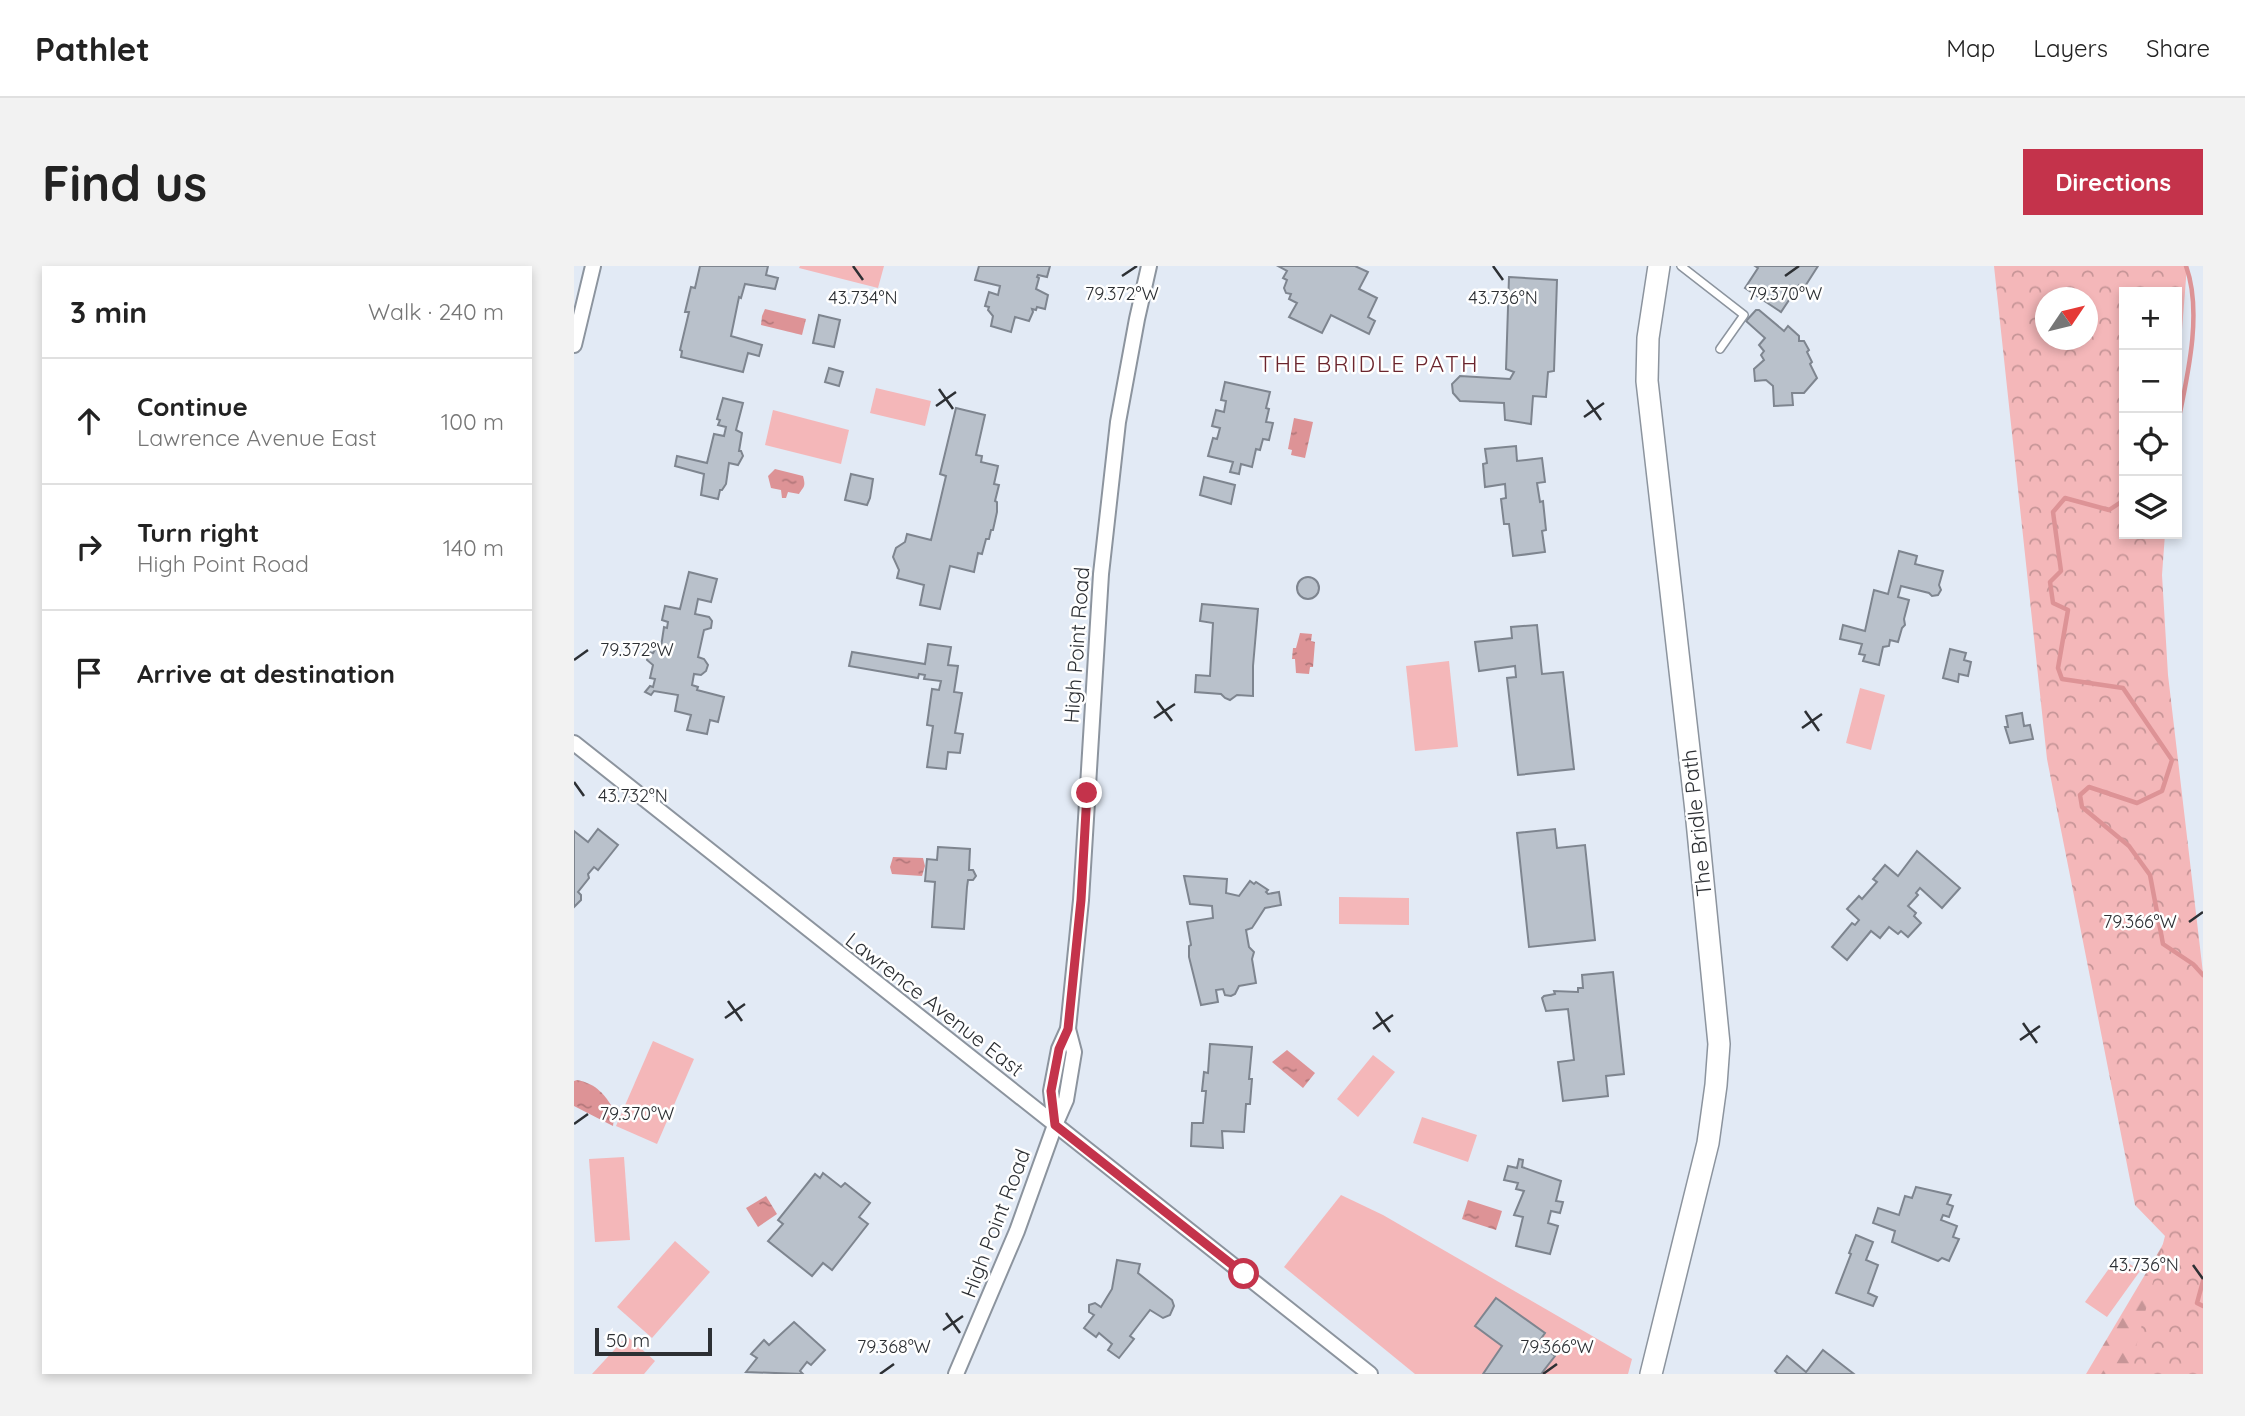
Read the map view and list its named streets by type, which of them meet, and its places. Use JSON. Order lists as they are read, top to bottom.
{
  "streets": {
    "street": ["High Point Road", "The Bridle Path", "Lawrence Avenue East"]
  },
  "crossings": [
    ["High Point Road", "Lawrence Avenue East"]
  ],
  "districts": ["THE BRIDLE PATH"],
  "scale_bar": "50 m",
  "north": "top right",
  "page": {
    "header": "Pathlet",
    "nav": ["Map", "Layers", "Share"],
    "buttons": "Directions",
    "title": "Find us",
    "heading": ["3 min", "Walk · 240 m"],
    "map_buttons": ["+", "−"],
    "list": [
      ["Continue", "Lawrence Avenue East", "100 m"],
      ["Turn right", "High Point Road", "140 m"],
      "Arrive at destination"
    ],
    "scale": "50 m"
  },
  "coordinates": [
    "79.372°W",
    "79.370°W",
    "43.734°N",
    "43.736°N",
    "43.732°N",
    "79.366°W",
    "79.368°W"
  ]
}
